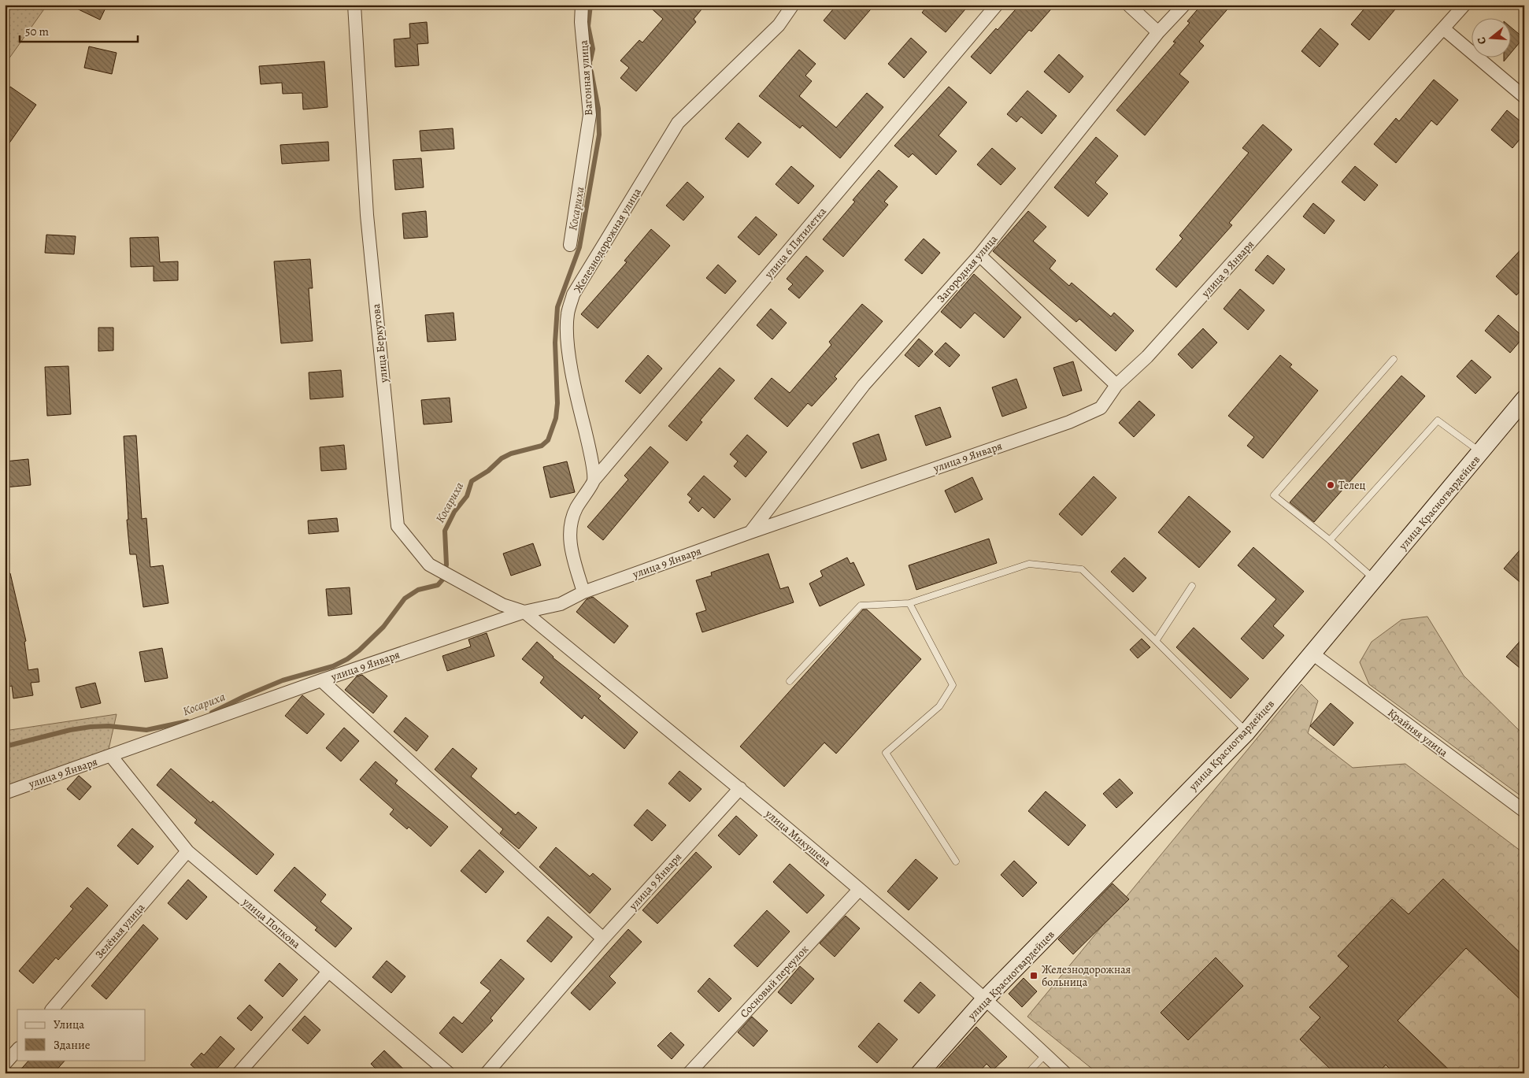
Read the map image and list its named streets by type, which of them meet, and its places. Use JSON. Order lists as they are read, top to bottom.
{
  "streets": {
    "street": [
      "Вагонная улица",
      "Железнодорожная улица",
      "улица 6 Пятилетка",
      "Загородная улица",
      "улица 9 Января",
      "улица Беркутова",
      "улица Красногвардейцев",
      "Крайняя улица",
      "улица Микушева",
      "улица Попкова",
      "Зелёная улица",
      "Сосновый переулок"
    ]
  },
  "crossings": [
    ["Железнодорожная улица", "улица 6 Пятилетка"],
    ["Загородная улица", "улица 9 Января"],
    ["улица 9 Января", "улица Беркутова"],
    ["улица 9 Января", "улица Микушева"],
    ["улица 9 Января", "улица Попкова"],
    ["улица Беркутова", "улица Микушева"],
    ["улица Красногвардейцев", "Крайняя улица"],
    ["улица Красногвардейцев", "улица Микушева"],
    ["улица Микушева", "Сосновый переулок"],
    ["улица Попкова", "Зелёная улица"]
  ],
  "water": ["Косариха"],
  "places": {
    "other": ["Телец"],
    "transit": ["Железнодорожная больница"]
  },
  "legend": ["Улица", "Здание"],
  "scale_bar": "50 m",
  "north": "left"
}
